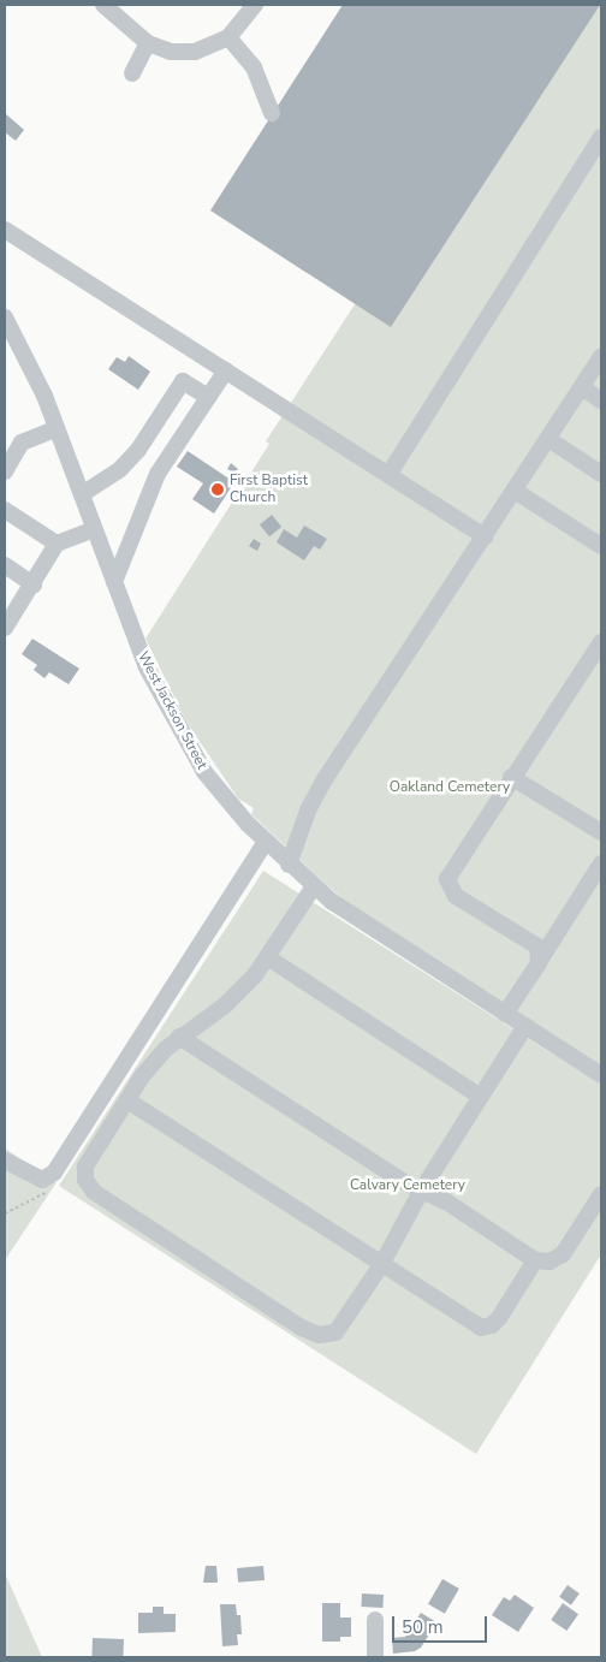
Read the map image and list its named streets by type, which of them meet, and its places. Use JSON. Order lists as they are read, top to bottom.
{
  "streets": {
    "street": ["West Jackson Street"]
  },
  "parks": ["Oakland Cemetery", "Calvary Cemetery"],
  "places": ["First Baptist Church"],
  "scale_bar": "50 m"
}
